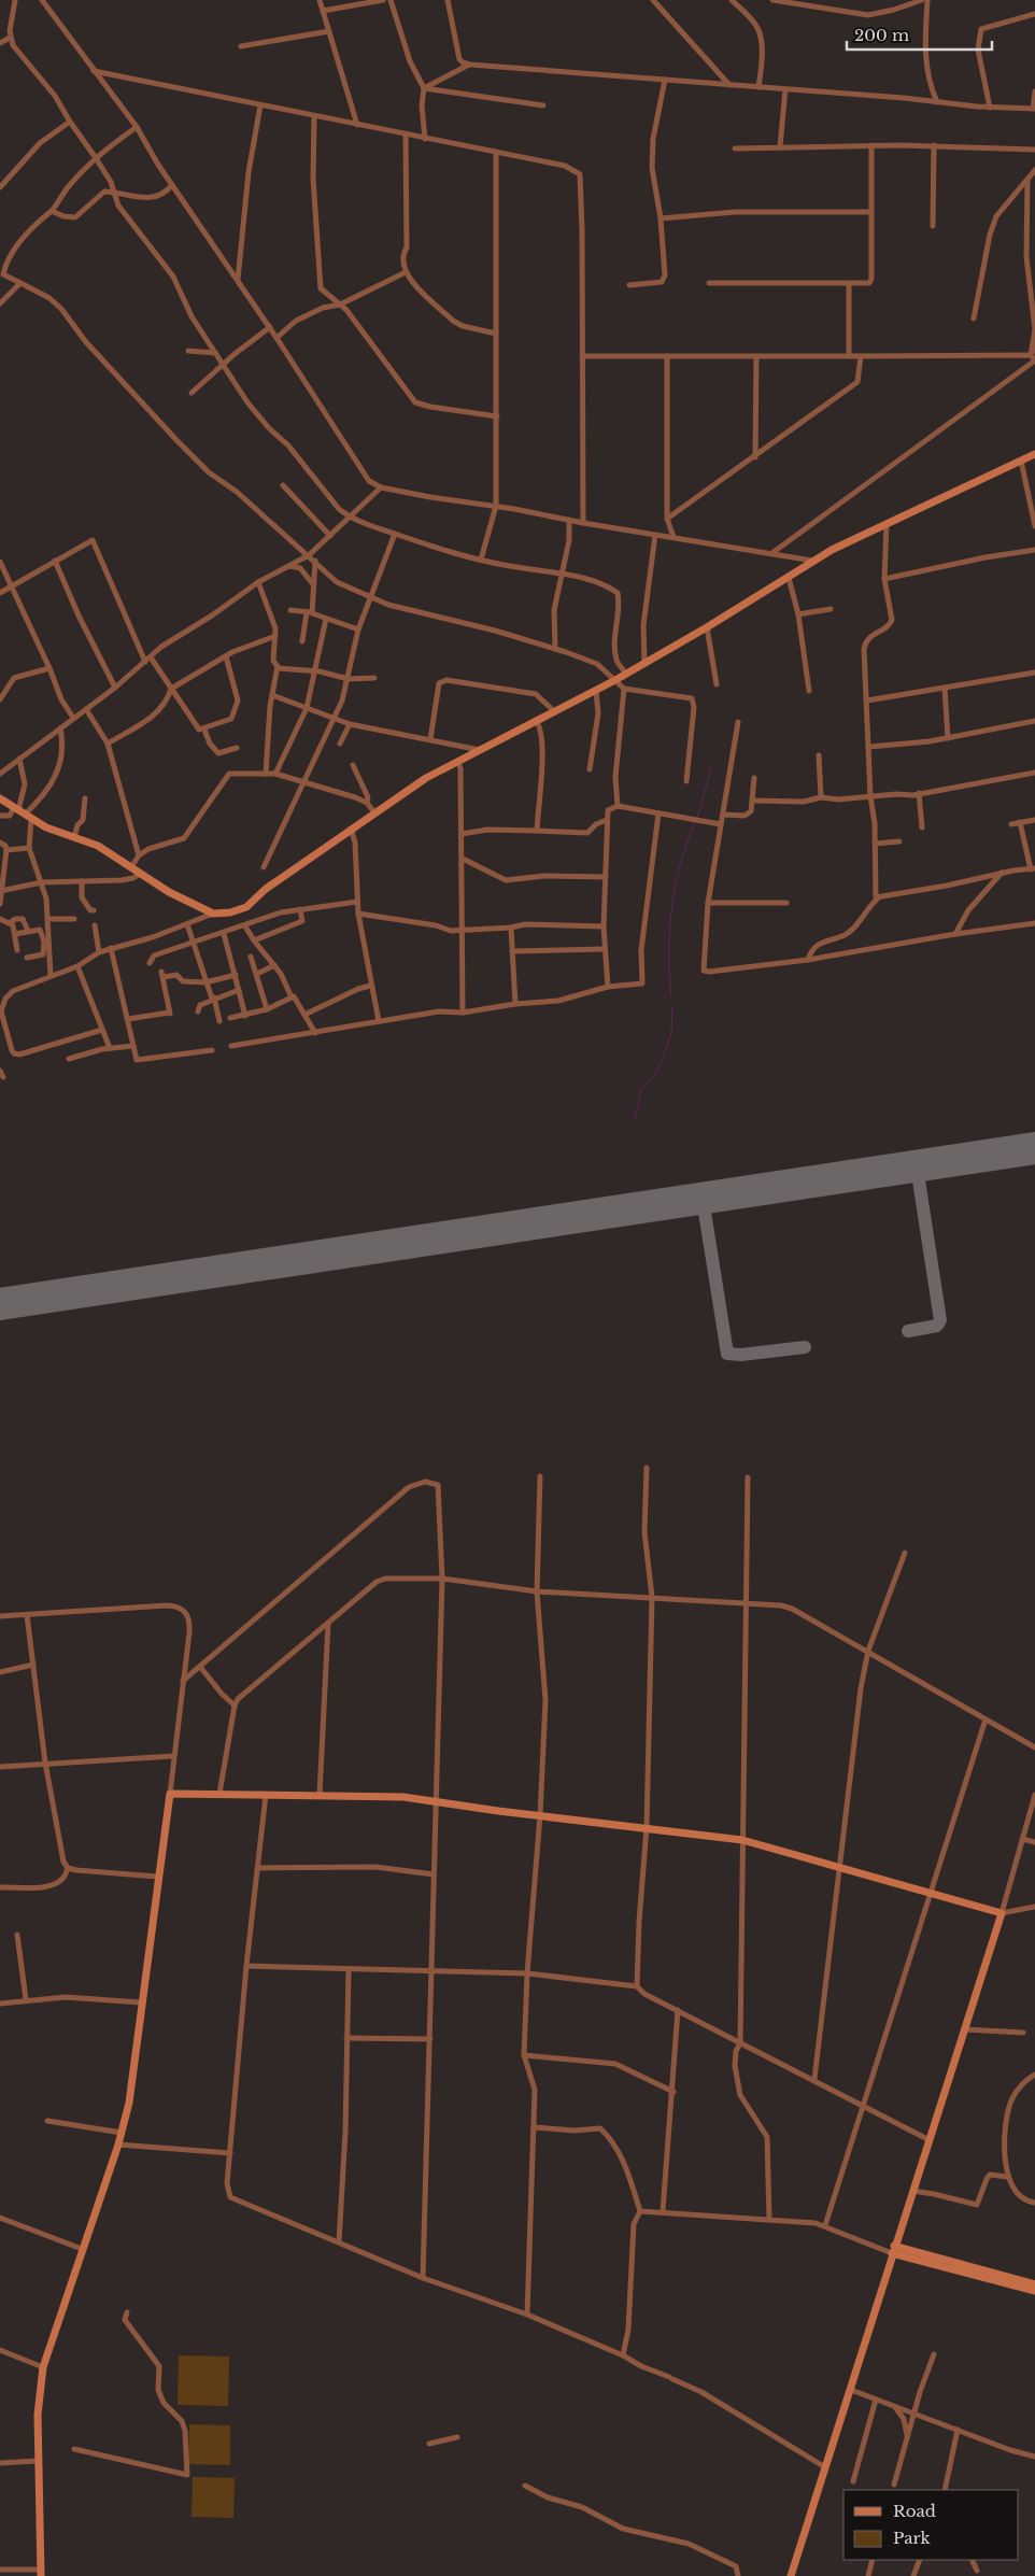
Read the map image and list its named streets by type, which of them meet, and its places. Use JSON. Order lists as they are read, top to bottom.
{
  "legend": ["Road", "Park"],
  "scale_bar": "200 m"
}
